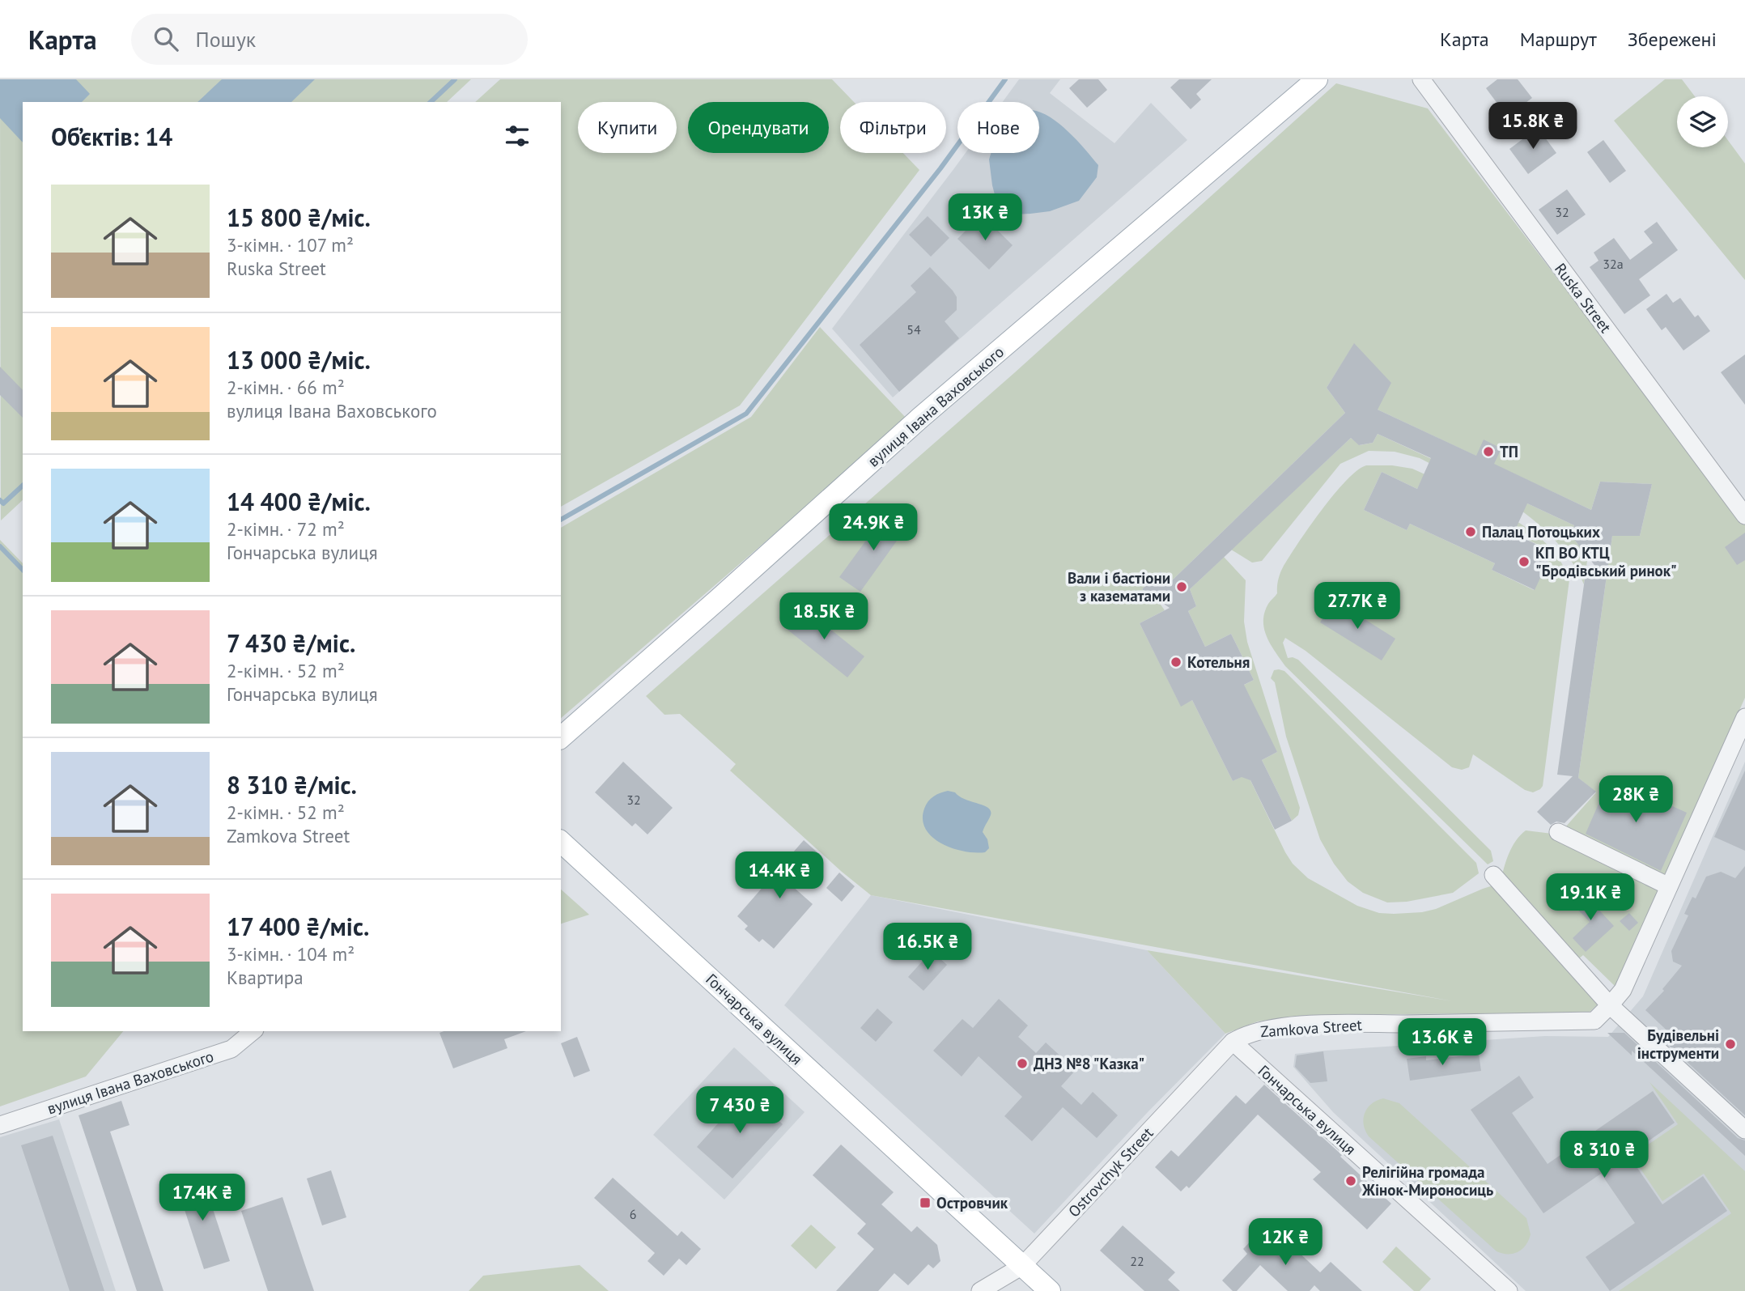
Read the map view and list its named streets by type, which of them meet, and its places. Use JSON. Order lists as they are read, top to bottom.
{
  "streets": {
    "main road": ["вулиця Івана Ваховського", "Гончарська вулиця"],
    "street": ["Ruska Street", "Zamkova Street", "Ostrovchyk Street"]
  },
  "crossings": [
    ["Гончарська вулиця", "Zamkova Street"],
    ["Гончарська вулиця", "Ostrovchyk Street"],
    ["Zamkova Street", "Ostrovchyk Street"]
  ],
  "places": {
    "other": [
      "ТП",
      "Палац Потоцьких",
      "КП ВО КТЦ \"Бродівський ринок\"",
      "Вали і бастіони з казематами",
      "Котельня",
      "Будівельні інструменти",
      "ДНЗ №8 \"Казка\"",
      "Релігійна громада Жінок-Мироносиць"
    ],
    "transit": ["Островчик"]
  },
  "house_numbers": [
    "32",
    "32а",
    "54",
    "32",
    "6",
    "22"
  ],
  "page": {
    "header": "Карта",
    "search": "Пошук",
    "nav": ["Карта", "Маршрут", "Збережені"],
    "price": [
      "15.8K ₴",
      "13K ₴",
      "24.9K ₴",
      "27.7K ₴",
      "18.5K ₴",
      "28K ₴",
      "14.4K ₴",
      "19.1K ₴",
      "16.5K ₴",
      "13.6K ₴",
      "7 430 ₴",
      "8 310 ₴",
      "17.4K ₴",
      "12K ₴"
    ],
    "chip": [
      "Купити",
      "Орендувати",
      "Фільтри",
      "Нове"
    ],
    "heading": "Об’єктів: 14",
    "list": [
      {
        "name": "15 800 ₴/міс.",
        "note": "3-кімн. · 107 m² · Ruska Street"
      },
      {
        "name": "13 000 ₴/міс.",
        "note": "2-кімн. · 66 m² · вулиця Івана Ваховського"
      },
      {
        "name": "14 400 ₴/міс.",
        "note": "2-кімн. · 72 m² · Гончарська вулиця"
      },
      {
        "name": "7 430 ₴/міс.",
        "note": "2-кімн. · 52 m² · Гончарська вулиця"
      },
      {
        "name": "8 310 ₴/міс.",
        "note": "2-кімн. · 52 m² · Zamkova Street"
      },
      {
        "name": "17 400 ₴/міс.",
        "note": "3-кімн. · 104 m² · Квартира"
      }
    ]
  }
}
